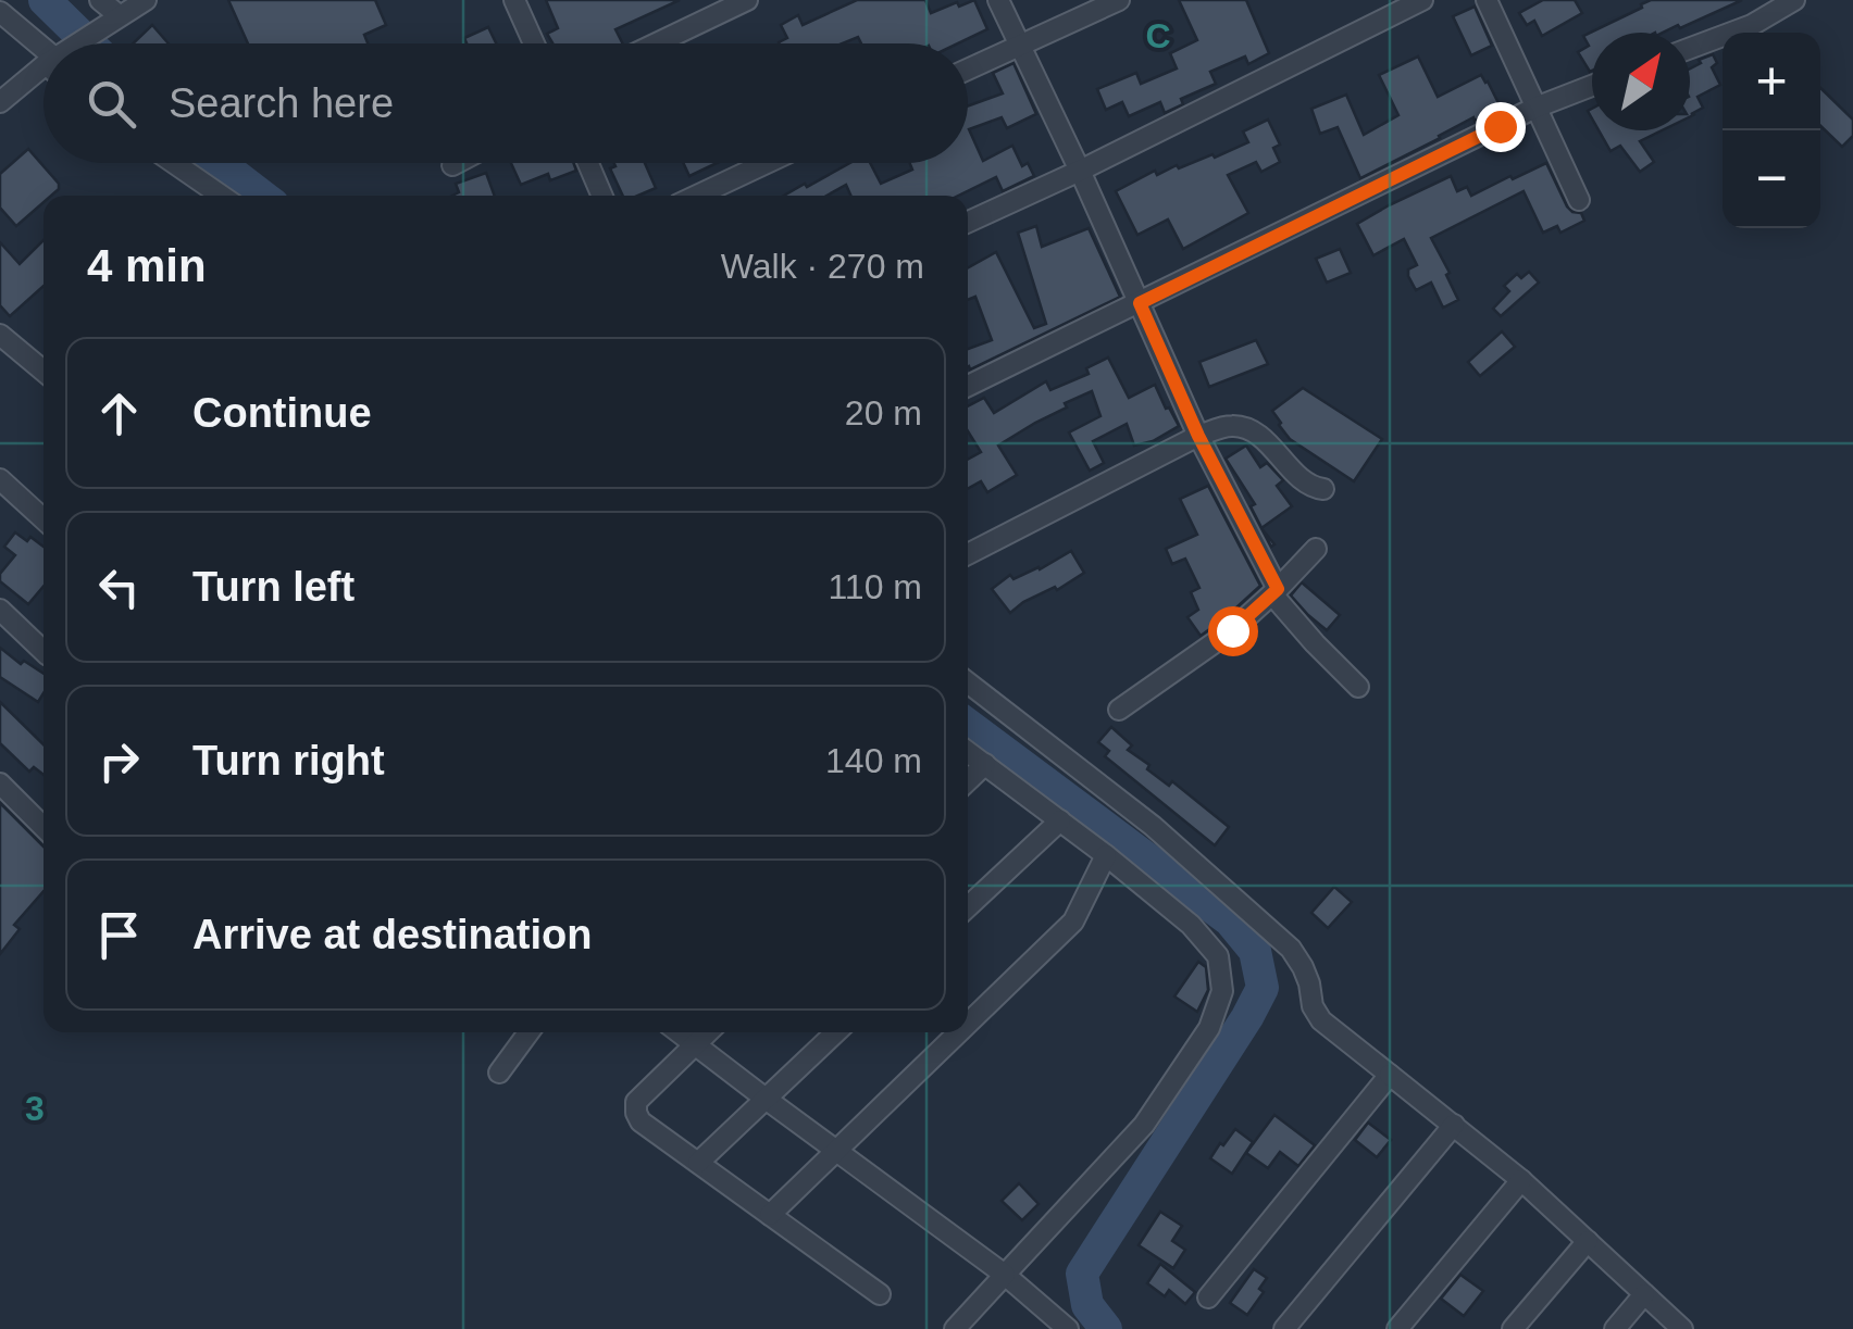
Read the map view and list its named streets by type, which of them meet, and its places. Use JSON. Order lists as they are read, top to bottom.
{
  "north": "top right",
  "page": {
    "map_buttons": ["+", "−"],
    "search": "Search here",
    "heading": ["4 min", "Walk · 270 m"],
    "list": [
      ["Continue", "20 m"],
      ["Turn left", "110 m"],
      ["Turn right", "140 m"],
      "Arrive at destination"
    ]
  },
  "grid": {
    "columns": ["C"],
    "rows": ["3"]
  }
}
